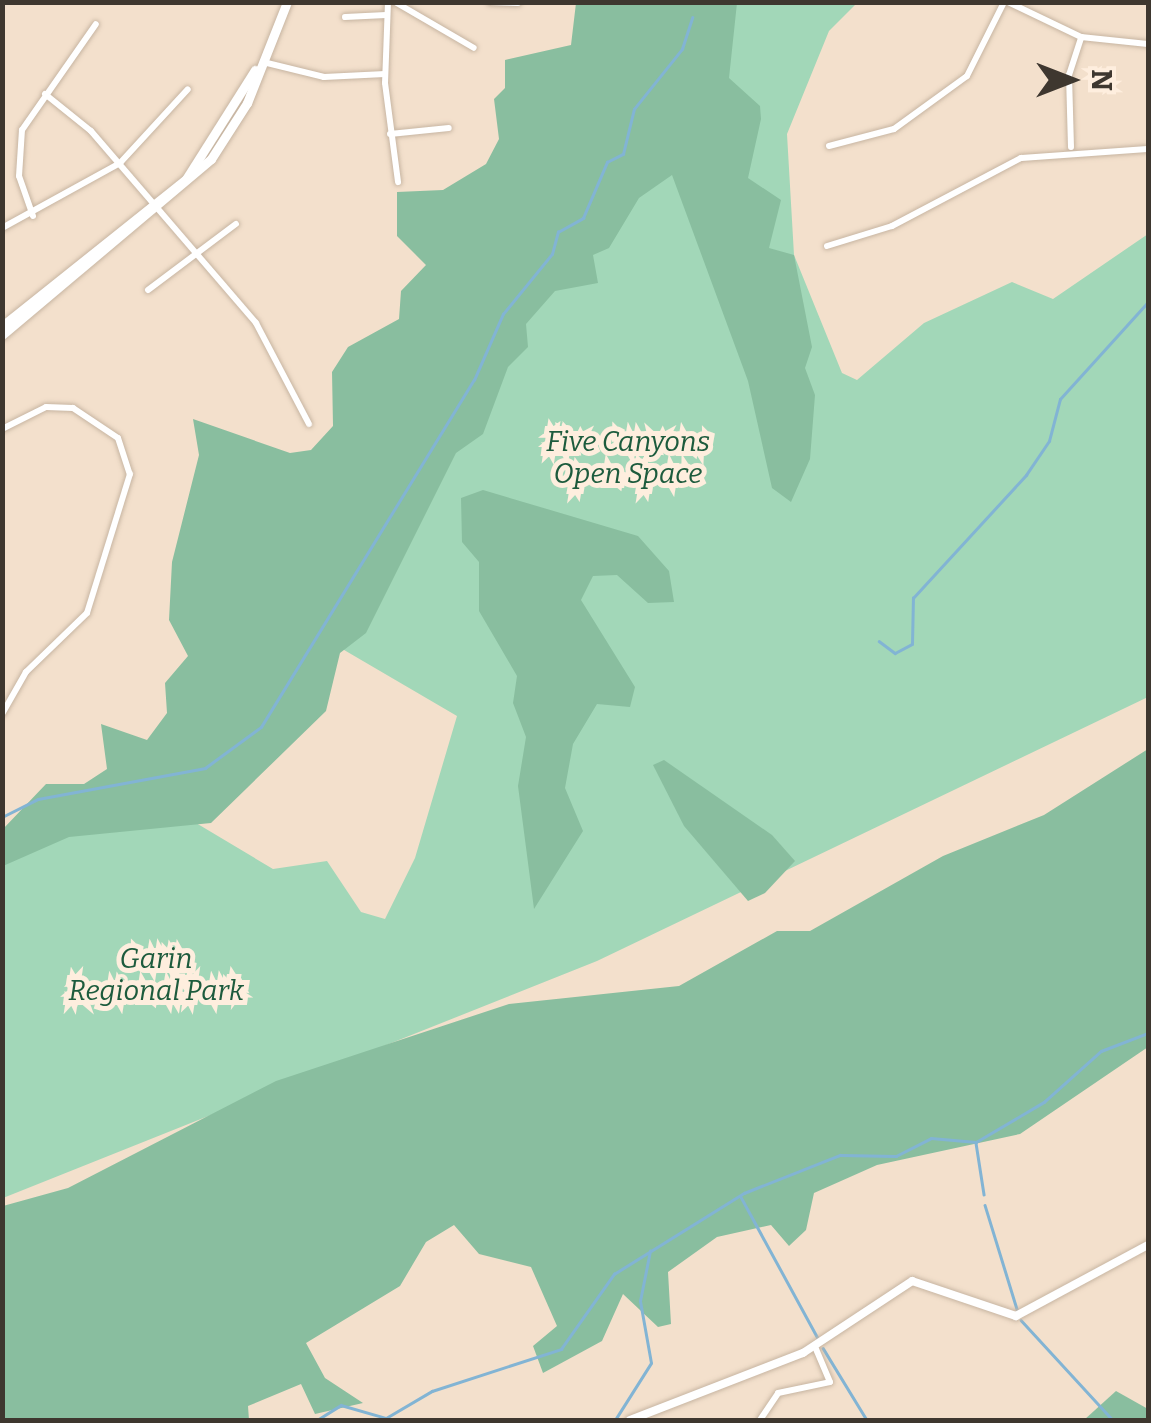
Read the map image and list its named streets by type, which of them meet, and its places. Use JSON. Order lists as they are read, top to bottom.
{
  "parks": ["Five Canyons Open Space", "Garin Regional Park"],
  "north": "right"
}
